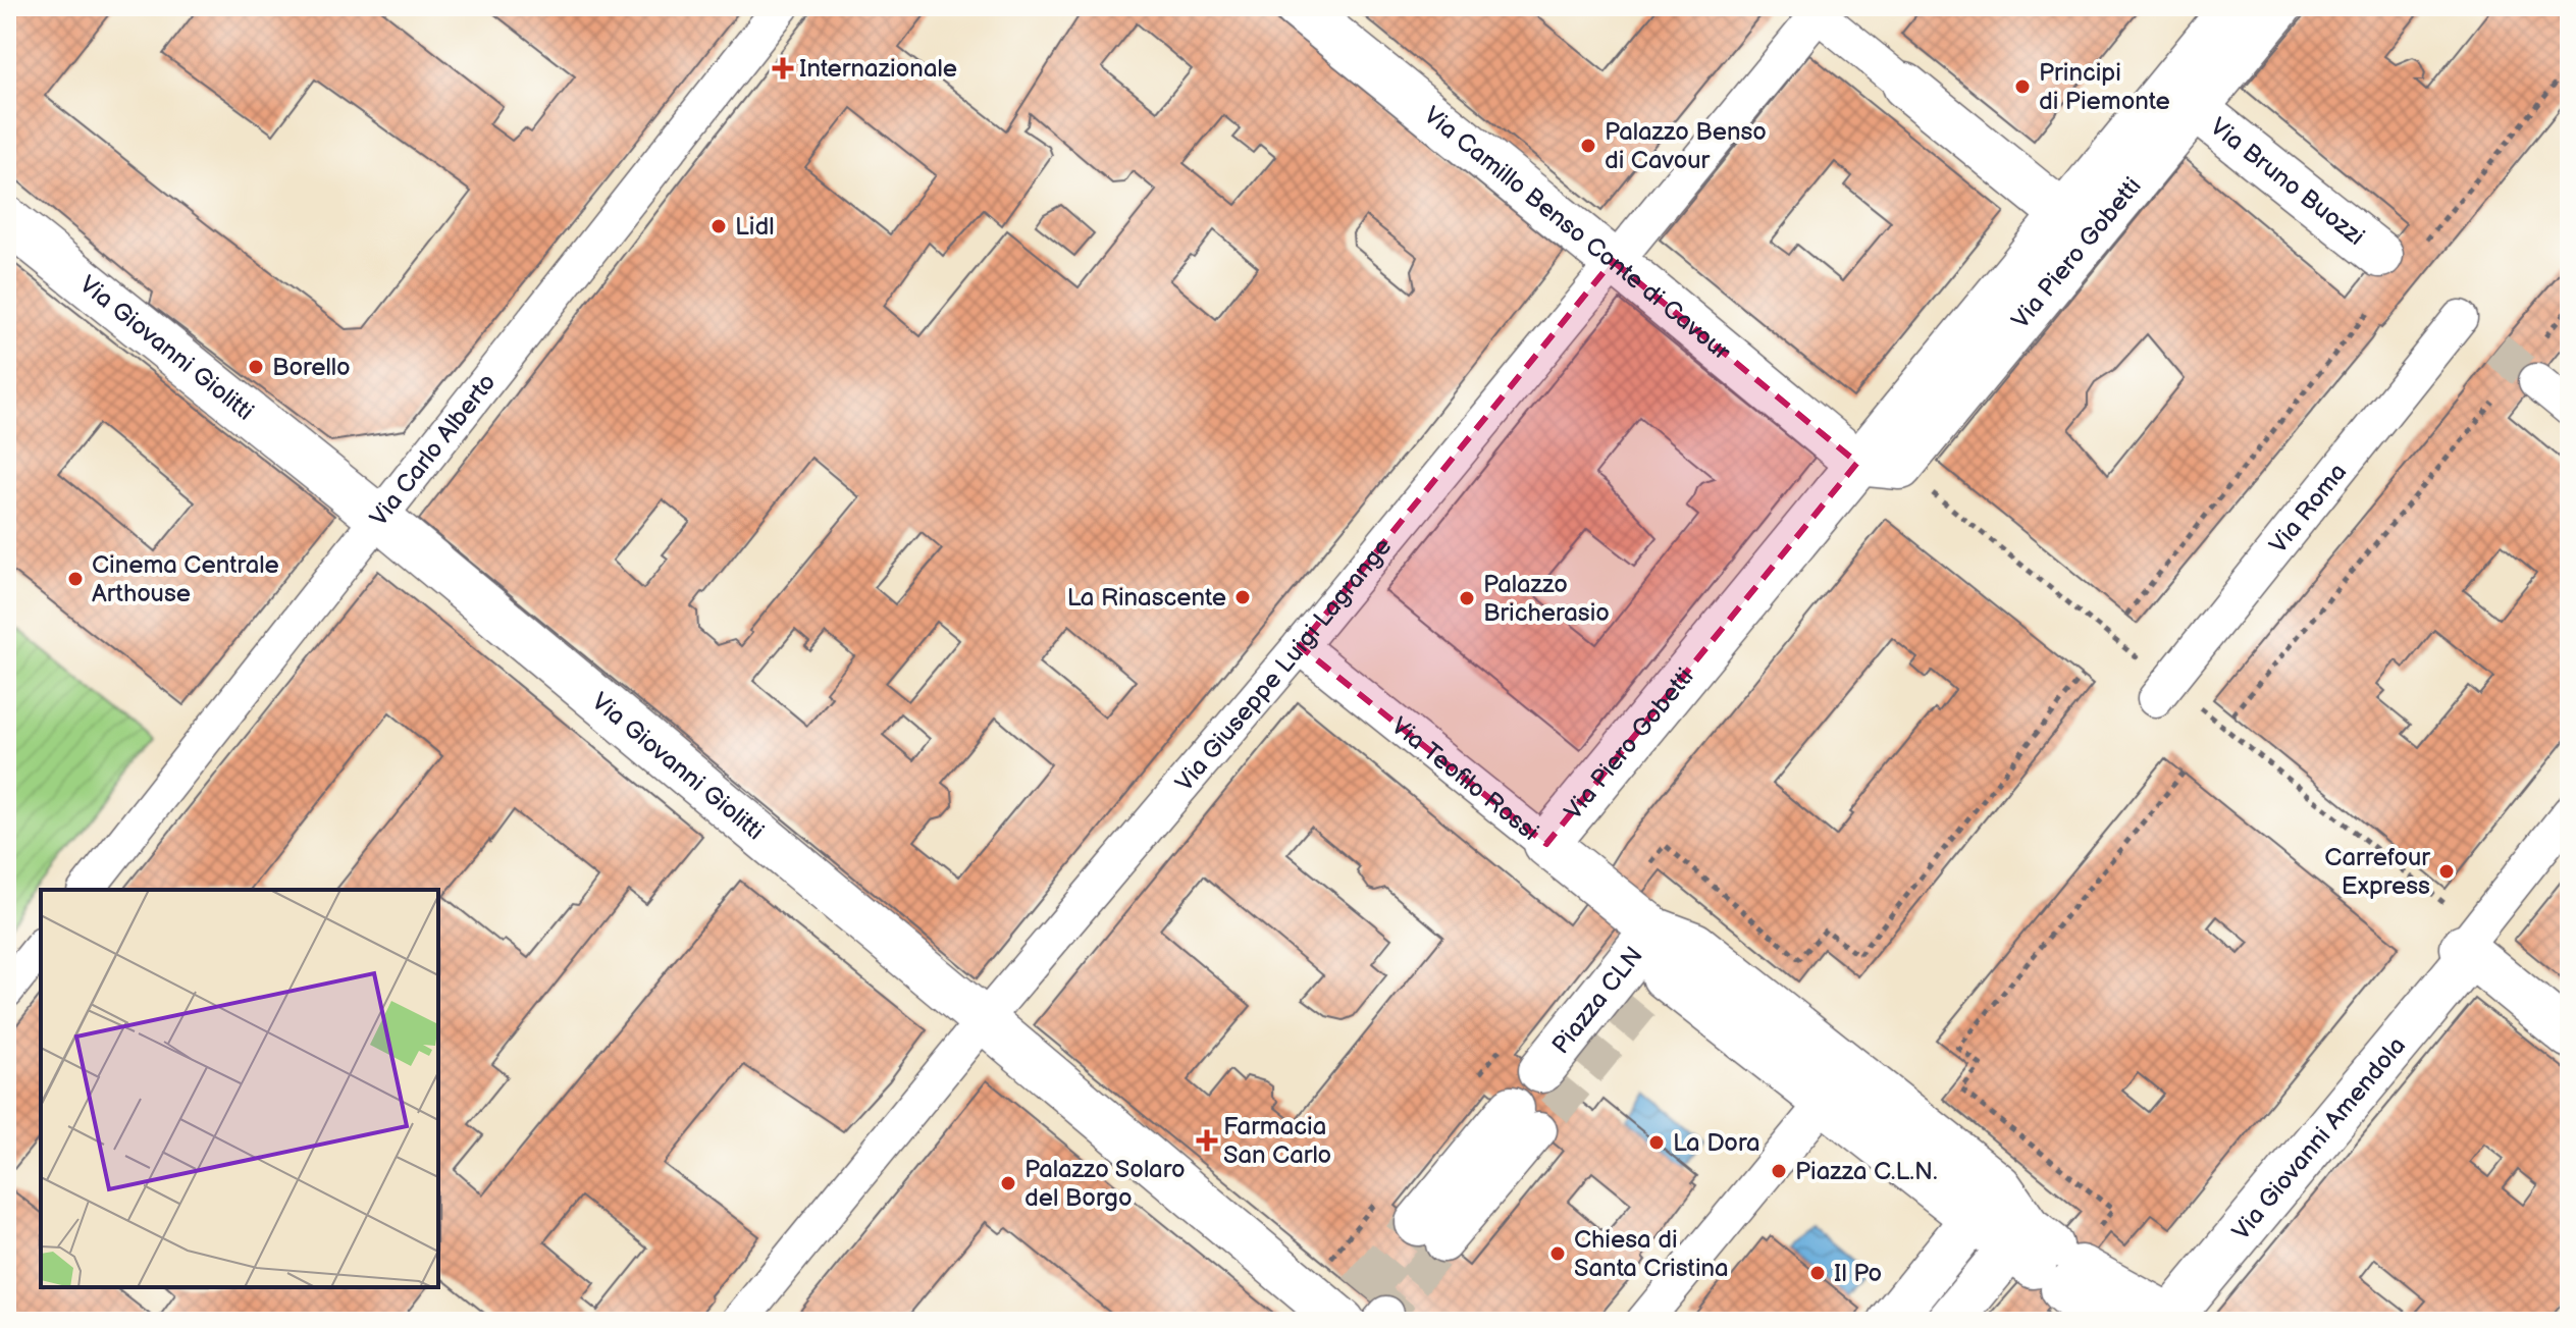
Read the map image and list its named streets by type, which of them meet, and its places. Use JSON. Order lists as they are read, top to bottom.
{
  "streets": {
    "street": [
      "Via Bruno Buozzi",
      "Via Camillo Benso Conte di Cavour",
      "Via Piero Gobetti",
      "Via Giovanni Giolitti",
      "Via Carlo Alberto",
      "Via Roma",
      "Via Giuseppe Luigi Lagrange",
      "Via Teofilo Rossi",
      "Piazza CLN",
      "Via Giovanni Amendola"
    ]
  },
  "crossings": [
    ["Via Bruno Buozzi", "Via Piero Gobetti"],
    ["Via Camillo Benso Conte di Cavour", "Via Piero Gobetti"],
    ["Via Camillo Benso Conte di Cavour", "Via Giuseppe Luigi Lagrange"],
    ["Via Piero Gobetti", "Via Teofilo Rossi"],
    ["Via Giovanni Giolitti", "Via Carlo Alberto"],
    ["Via Giovanni Giolitti", "Via Giuseppe Luigi Lagrange"],
    ["Via Giuseppe Luigi Lagrange", "Via Teofilo Rossi"],
    ["Via Teofilo Rossi", "Piazza CLN"]
  ],
  "places": {
    "health": ["Internazionale", "Farmacia San Carlo"],
    "other": [
      "Principi di Piemonte",
      "Palazzo Benso di Cavour",
      "Lidl",
      "Borello",
      "Cinema Centrale Arthouse",
      "La Rinascente",
      "Palazzo Bricherasio",
      "Carrefour Express",
      "La Dora",
      "Piazza C.L.N.",
      "Palazzo Solaro del Borgo",
      "Chiesa di Santa Cristina",
      "Il Po"
    ]
  }
}
